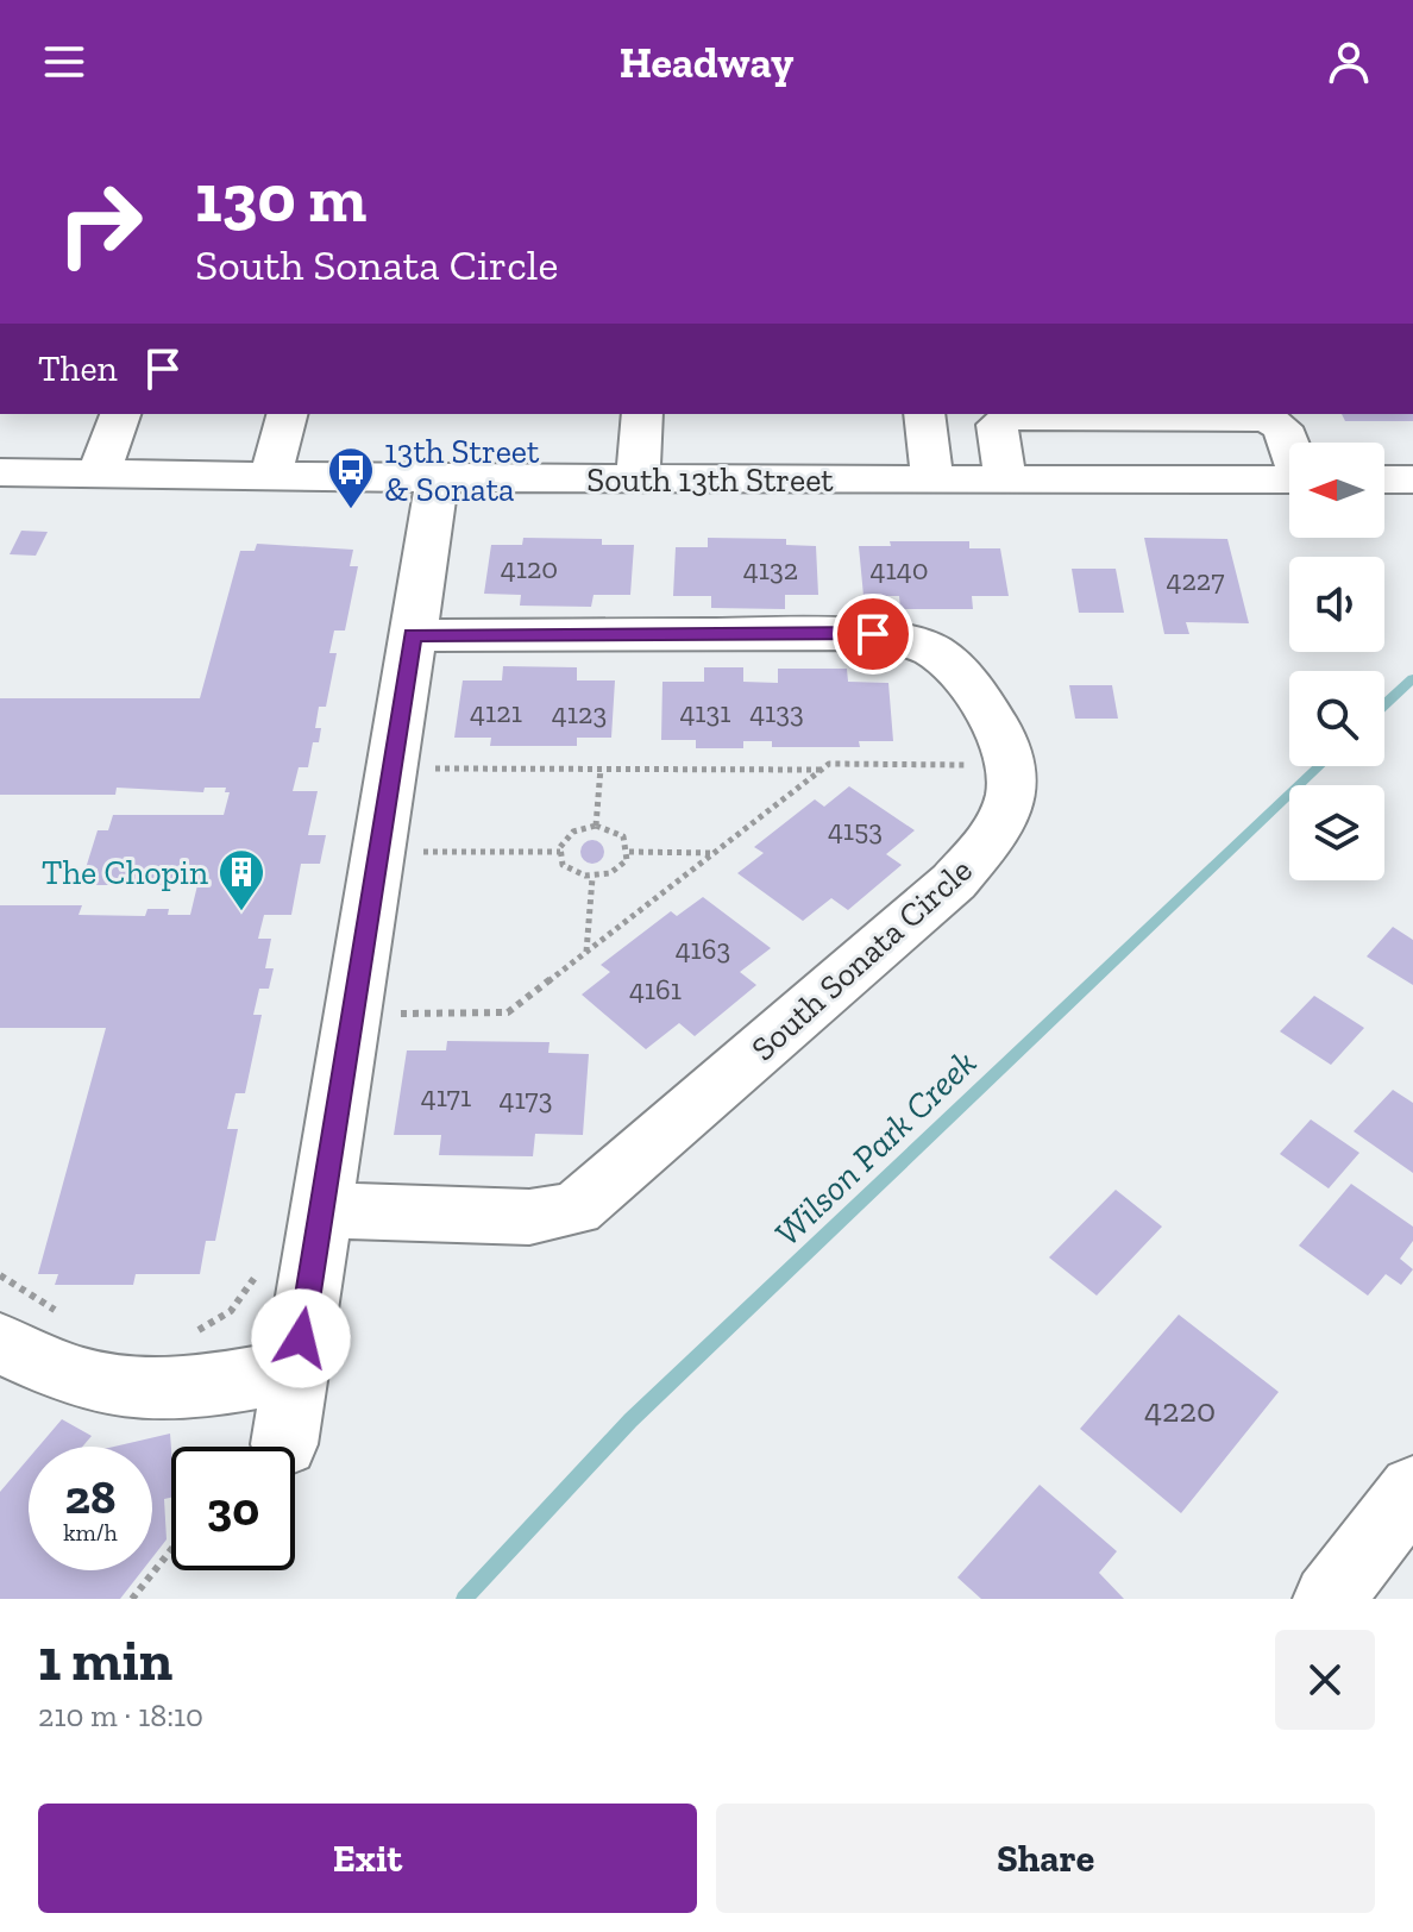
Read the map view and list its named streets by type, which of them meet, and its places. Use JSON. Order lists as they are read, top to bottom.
{
  "streets": {
    "street": ["South 13th Street", "South Sonata Circle"]
  },
  "water": ["Wilson Park Creek"],
  "places": {
    "bus stop": ["13th Street & Sonata"],
    "building": ["The Chopin"]
  },
  "house_numbers": [
    "4120",
    "4132",
    "4140",
    "4227",
    "4121",
    "4131",
    "4133",
    "4123",
    "4153",
    "4163",
    "4161",
    "4171",
    "4173",
    "4220"
  ],
  "north": "left",
  "page": {
    "header": "Headway",
    "turn": ["130 m", "South Sonata Circle"],
    "then": "Then",
    "speed": "28 km/h",
    "limit": "30",
    "heading": ["1 min", "210 m · 18:10"],
    "buttons": ["Exit", "Share"]
  }
}
